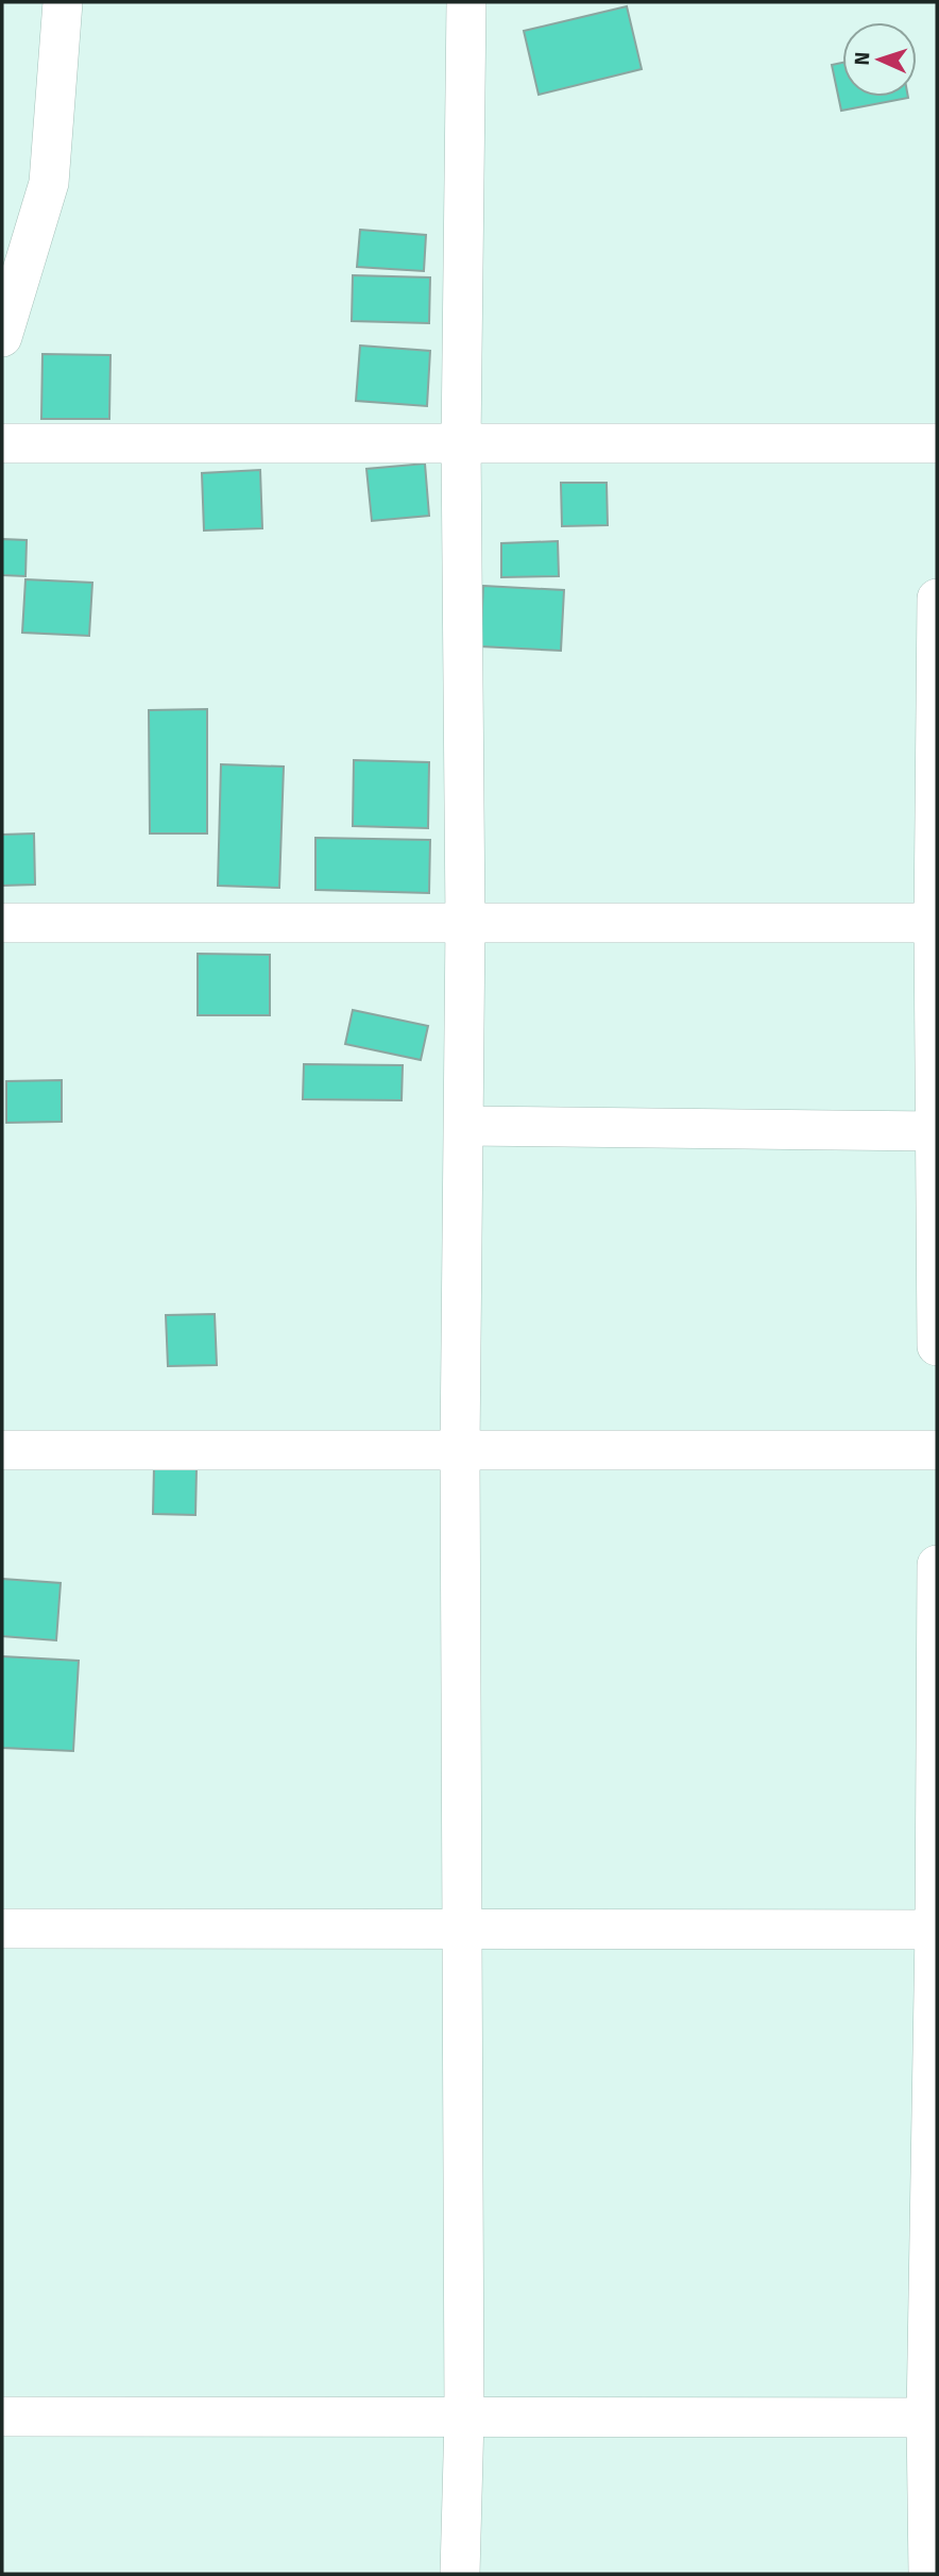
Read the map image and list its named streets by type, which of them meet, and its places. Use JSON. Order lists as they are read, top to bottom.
{
  "north": "left"
}
